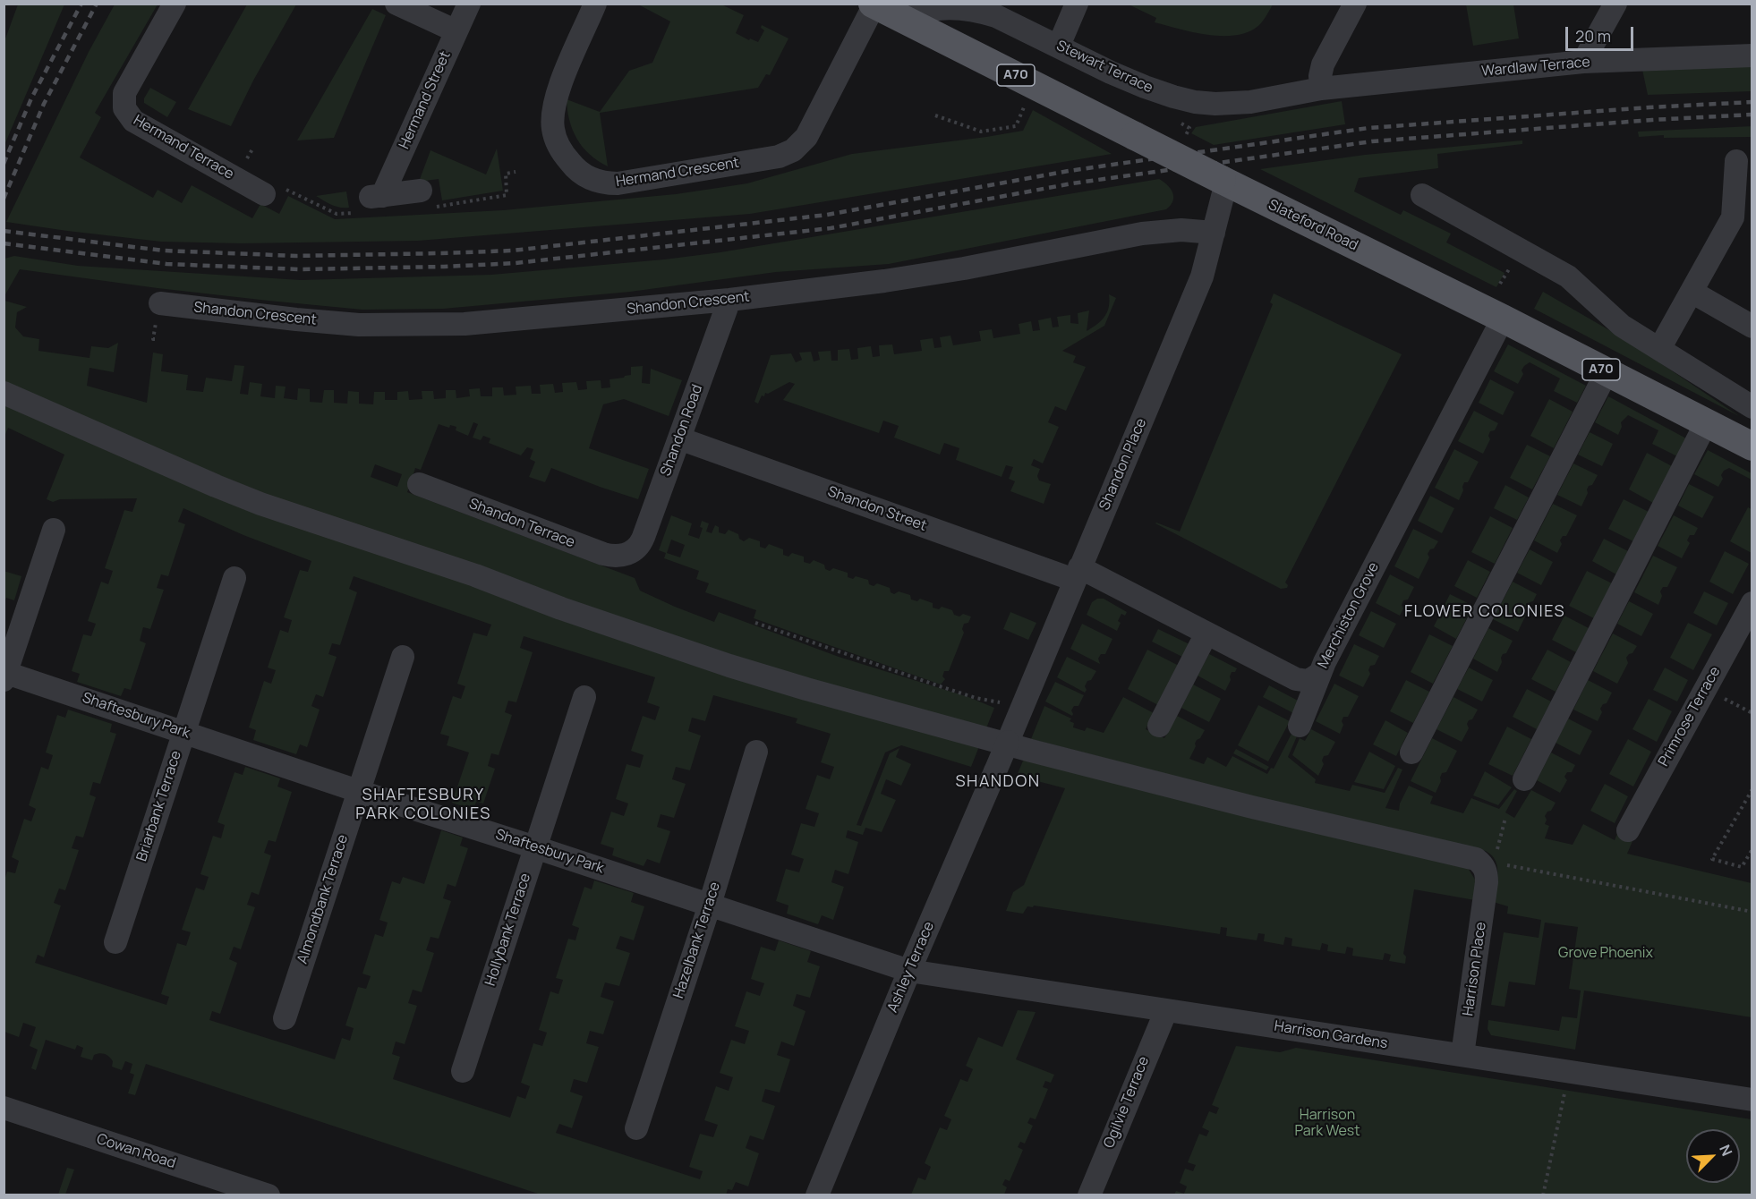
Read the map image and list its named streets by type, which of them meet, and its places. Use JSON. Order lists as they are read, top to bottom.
{
  "streets": {
    "main road": ["A70", "Slateford Road"],
    "street": [
      "Stewart Terrace",
      "Wardlaw Terrace",
      "Hermand Street",
      "Hermand Terrace",
      "Hermand Crescent",
      "Shandon Crescent",
      "Shandon Road",
      "Shandon Place",
      "Shandon Street",
      "Shandon Terrace",
      "Merchiston Grove",
      "Shaftesbury Park",
      "Primrose Terrace",
      "Briarbank Terrace",
      "Almondbank Terrace",
      "Hollybank Terrace",
      "Hazelbank Terrace",
      "Ashley Terrace",
      "Harrison Place",
      "Harrison Gardens",
      "Ogilvie Terrace",
      "Cowan Road"
    ]
  },
  "crossings": [
    ["Stewart Terrace", "Wardlaw Terrace"],
    ["Stewart Terrace", "Hermand Crescent"],
    ["Stewart Terrace", "Slateford Road"],
    ["Hermand Crescent", "Slateford Road"],
    ["Slateford Road", "Shandon Place"],
    ["Slateford Road", "Merchiston Grove"],
    ["Shandon Crescent", "Shandon Road"],
    ["Shandon Crescent", "Shandon Place"],
    ["Shandon Road", "Shandon Street"],
    ["Shandon Road", "Shandon Terrace"],
    ["Shandon Place", "Shandon Street"],
    ["Shandon Place", "Merchiston Grove"],
    ["Shandon Place", "Ashley Terrace"],
    ["Shandon Street", "Merchiston Grove"],
    ["Shaftesbury Park", "Briarbank Terrace"],
    ["Shaftesbury Park", "Almondbank Terrace"],
    ["Shaftesbury Park", "Hollybank Terrace"],
    ["Shaftesbury Park", "Hazelbank Terrace"],
    ["Shaftesbury Park", "Ashley Terrace"],
    ["Shaftesbury Park", "Harrison Gardens"],
    ["Ashley Terrace", "Harrison Gardens"],
    ["Harrison Place", "Harrison Gardens"],
    ["Harrison Gardens", "Ogilvie Terrace"]
  ],
  "districts": ["FLOWER COLONIES", "SHANDON", "SHAFTESBURY PARK COLONIES"],
  "parks": ["Grove Phoenix", "Harrison Park West"],
  "scale_bar": "20 m",
  "north": "top right"
}
